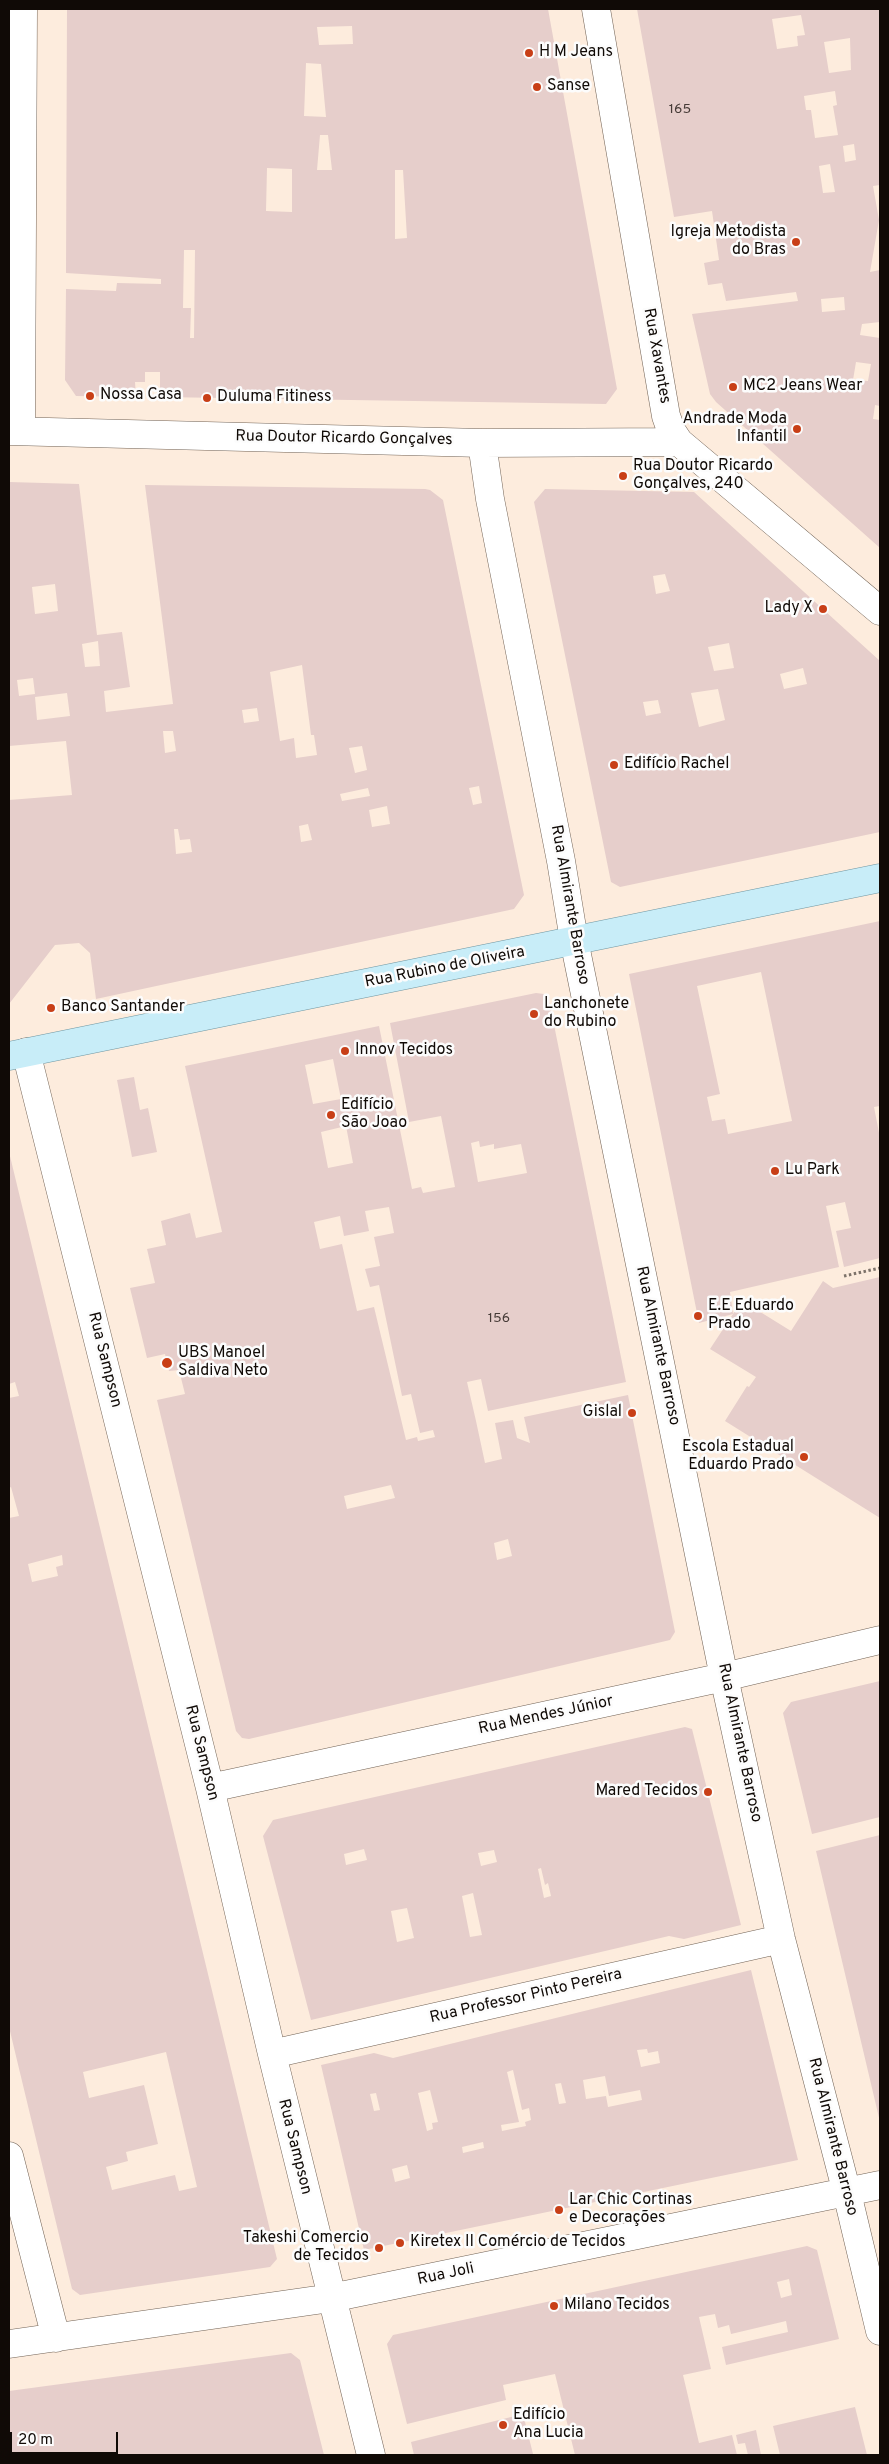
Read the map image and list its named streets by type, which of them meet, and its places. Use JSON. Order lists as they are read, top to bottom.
{
  "streets": {
    "main road": ["Rua Rubino de Oliveira"],
    "street": [
      "Rua Xavantes",
      "Rua Doutor Ricardo Gonçalves",
      "Rua Almirante Barroso",
      "Rua Sampson",
      "Rua Mendes Júnior",
      "Rua Professor Pinto Pereira",
      "Rua Joli"
    ]
  },
  "crossings": [
    ["Rua Xavantes", "Rua Doutor Ricardo Gonçalves"],
    ["Rua Doutor Ricardo Gonçalves", "Rua Almirante Barroso"],
    ["Rua Almirante Barroso", "Rua Rubino de Oliveira"],
    ["Rua Almirante Barroso", "Rua Mendes Júnior"],
    ["Rua Almirante Barroso", "Rua Professor Pinto Pereira"],
    ["Rua Almirante Barroso", "Rua Joli"],
    ["Rua Rubino de Oliveira", "Rua Sampson"],
    ["Rua Sampson", "Rua Mendes Júnior"],
    ["Rua Sampson", "Rua Professor Pinto Pereira"],
    ["Rua Sampson", "Rua Joli"]
  ],
  "places": [
    "H M Jeans",
    "Sanse",
    "Igreja Metodista do Bras",
    "MC2 Jeans Wear",
    "Nossa Casa",
    "Duluma Fitiness",
    "Andrade Moda Infantil",
    "Rua Doutor Ricardo Gonçalves, 240",
    "Lady X",
    "Edifício Rachel",
    "Banco Santander",
    "Lanchonete do Rubino",
    "Innov Tecidos",
    "Edifício São Joao",
    "Lu Park",
    "E.E Eduardo Prado",
    "UBS Manoel Saldiva Neto",
    "Gislal",
    "Escola Estadual Eduardo Prado",
    "Mared Tecidos",
    "Lar Chic Cortinas e Decorações",
    "Kiretex II Comércio de Tecidos",
    "Takeshi Comercio de Tecidos",
    "Milano Tecidos",
    "Edifício Ana Lucia"
  ],
  "house_numbers": ["165", "156"],
  "scale_bar": "20 m"
}
